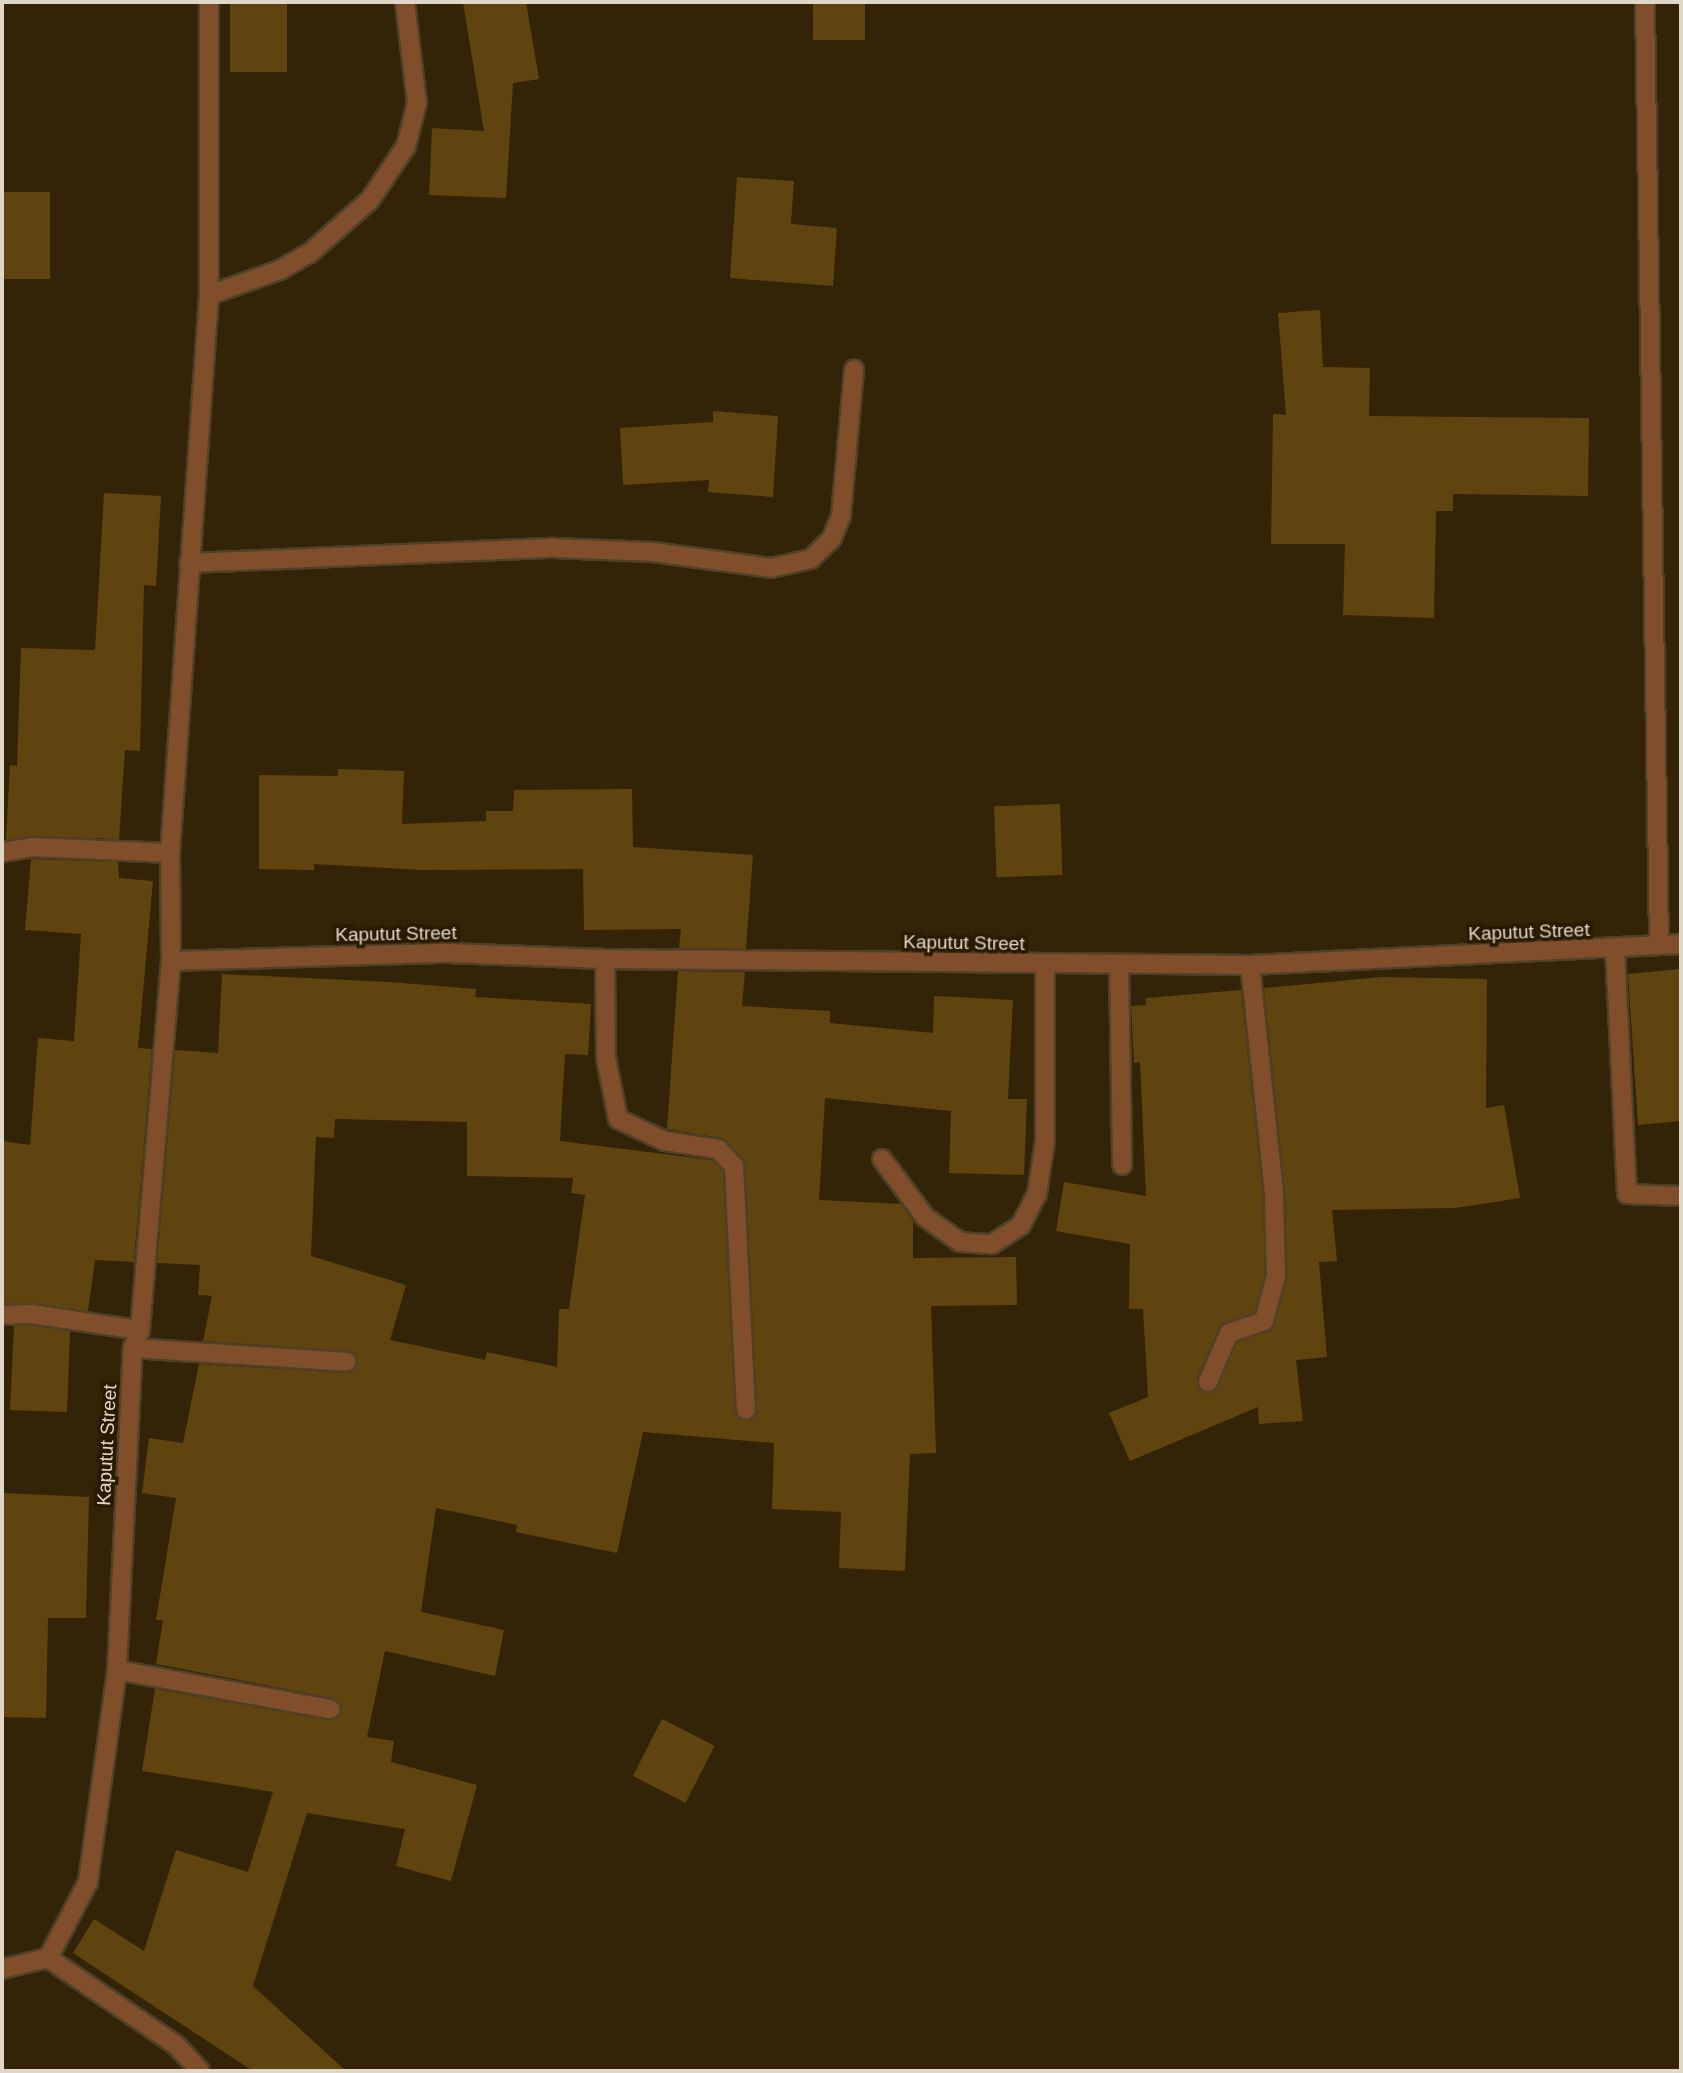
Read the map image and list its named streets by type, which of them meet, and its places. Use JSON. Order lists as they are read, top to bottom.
{
  "streets": {
    "street": ["Kaputut Street"]
  }
}
